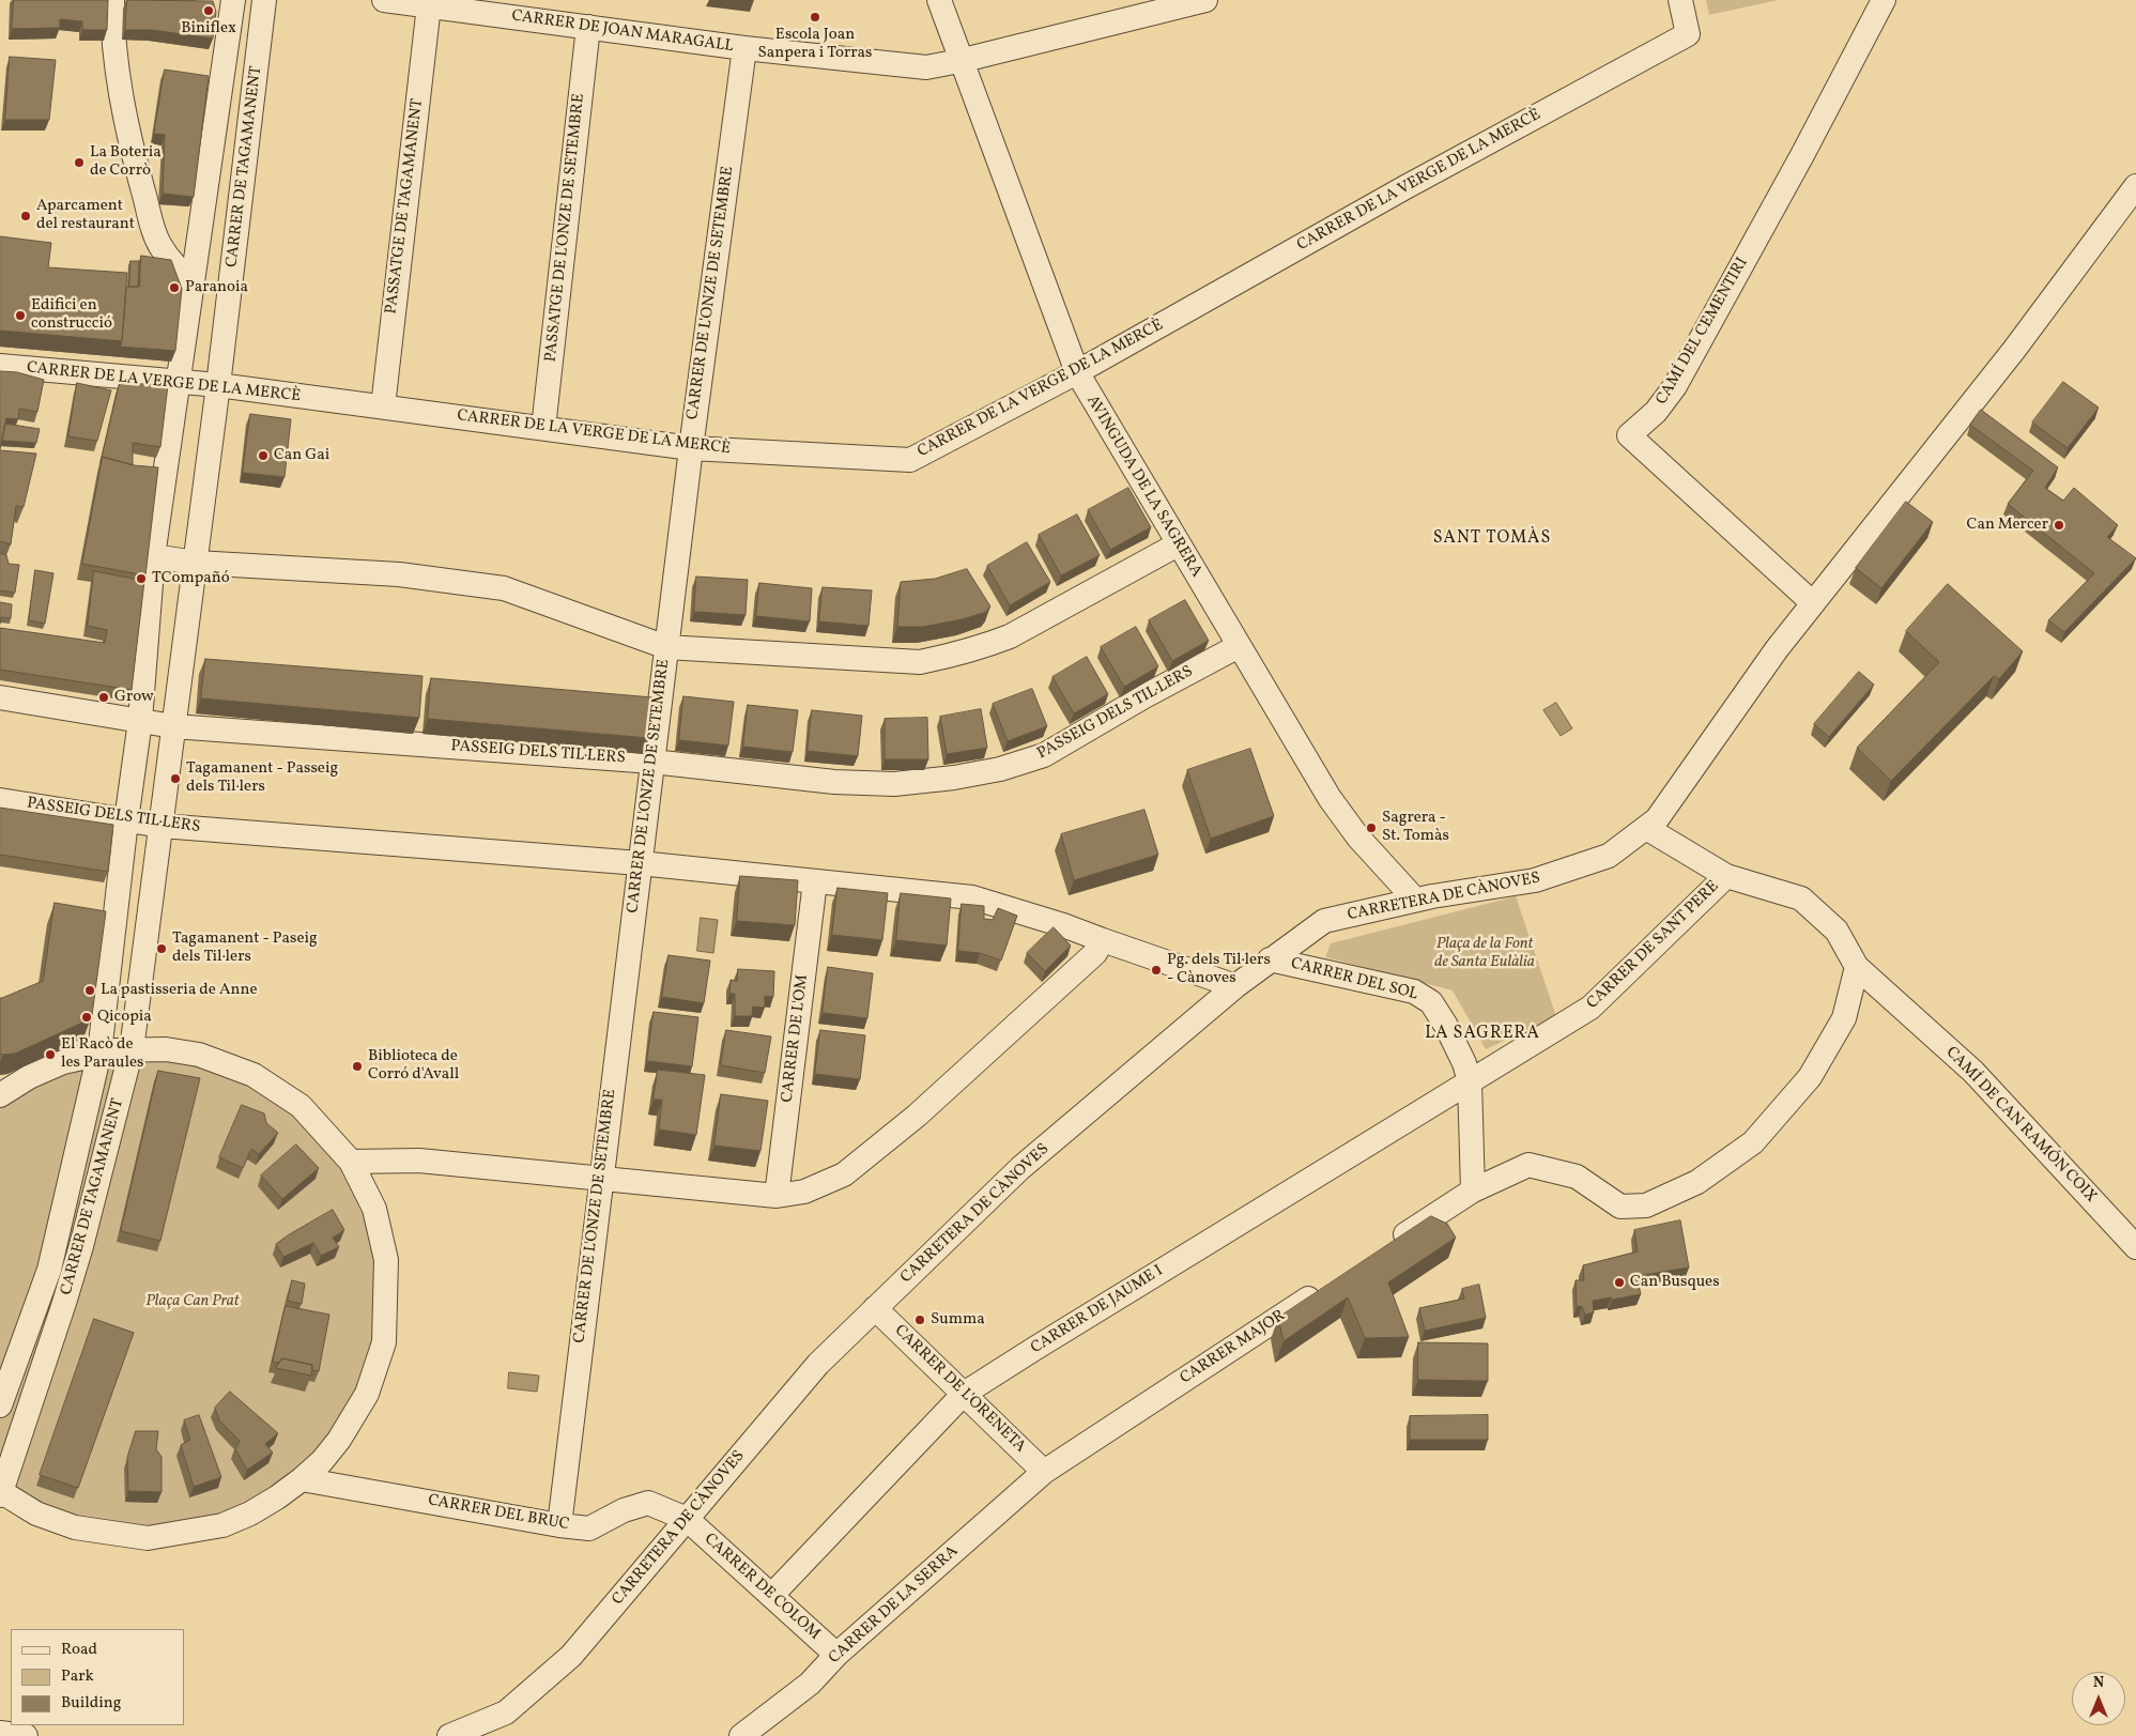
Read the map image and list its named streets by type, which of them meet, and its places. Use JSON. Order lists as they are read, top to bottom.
{
  "streets": {
    "street": [
      "CARRER DE JOAN MARAGALL",
      "CARRER DE TAGAMANENT",
      "CARRER DE LA VERGE DE LA MERCÈ",
      "PASSATGE DE TAGAMANENT",
      "PASSATGE DE L'ONZE DE SETEMBRE",
      "CARRER DE L'ONZE DE SETEMBRE",
      "CAMÍ DEL CEMENTIRI",
      "AVINGUDA DE LA SAGRERA",
      "PASSEIG DELS TIL·LERS",
      "CARRETERA DE CÀNOVES",
      "CARRER DE SANT PERE",
      "CARRER DEL SOL",
      "CARRER DE L'OM",
      "CAMÍ DE CAN RAMÓN COIX",
      "CARRER DE JAUME I",
      "CARRER MAJOR",
      "CARRER DE L'ORENETA",
      "CARRER DEL BRUC",
      "CARRER DE COLOM",
      "CARRER DE LA SERRA"
    ]
  },
  "crossings": [
    ["CARRER DE JOAN MARAGALL", "PASSATGE DE TAGAMANENT"],
    ["CARRER DE JOAN MARAGALL", "PASSATGE DE L'ONZE DE SETEMBRE"],
    ["CARRER DE JOAN MARAGALL", "CARRER DE L'ONZE DE SETEMBRE"],
    ["CARRER DE JOAN MARAGALL", "AVINGUDA DE LA SAGRERA"],
    ["CARRER DE TAGAMANENT", "CARRER DE LA VERGE DE LA MERCÈ"],
    ["CARRER DE TAGAMANENT", "PASSEIG DELS TIL·LERS"],
    ["CARRER DE LA VERGE DE LA MERCÈ", "PASSATGE DE TAGAMANENT"],
    ["CARRER DE LA VERGE DE LA MERCÈ", "PASSATGE DE L'ONZE DE SETEMBRE"],
    ["CARRER DE LA VERGE DE LA MERCÈ", "CARRER DE L'ONZE DE SETEMBRE"],
    ["CARRER DE LA VERGE DE LA MERCÈ", "AVINGUDA DE LA SAGRERA"],
    ["CARRER DE L'ONZE DE SETEMBRE", "PASSEIG DELS TIL·LERS"],
    ["CARRER DE L'ONZE DE SETEMBRE", "CARRER DEL BRUC"],
    ["CAMÍ DEL CEMENTIRI", "CARRETERA DE CÀNOVES"],
    ["AVINGUDA DE LA SAGRERA", "PASSEIG DELS TIL·LERS"],
    ["AVINGUDA DE LA SAGRERA", "CARRETERA DE CÀNOVES"],
    ["PASSEIG DELS TIL·LERS", "CARRETERA DE CÀNOVES"],
    ["PASSEIG DELS TIL·LERS", "CARRER DE L'OM"],
    ["CARRETERA DE CÀNOVES", "CARRER DEL SOL"],
    ["CARRETERA DE CÀNOVES", "CAMÍ DE CAN RAMÓN COIX"],
    ["CARRETERA DE CÀNOVES", "CARRER DE L'ORENETA"],
    ["CARRETERA DE CÀNOVES", "CARRER DEL BRUC"],
    ["CARRETERA DE CÀNOVES", "CARRER DE COLOM"],
    ["CARRER DE SANT PERE", "CARRER DEL SOL"],
    ["CARRER DE SANT PERE", "CAMÍ DE CAN RAMÓN COIX"],
    ["CARRER DE SANT PERE", "CARRER DE JAUME I"],
    ["CARRER DEL SOL", "CARRER DE JAUME I"],
    ["CARRER DE JAUME I", "CARRER DE L'ORENETA"],
    ["CARRER DE JAUME I", "CARRER DE COLOM"],
    ["CARRER MAJOR", "CARRER DE L'ORENETA"],
    ["CARRER MAJOR", "CARRER DE LA SERRA"],
    ["CARRER DE L'ORENETA", "CARRER DE LA SERRA"],
    ["CARRER DEL BRUC", "CARRER DE COLOM"],
    ["CARRER DE COLOM", "CARRER DE LA SERRA"]
  ],
  "districts": ["SANT TOMÀS", "LA SAGRERA"],
  "parks": ["Plaça de la Font de Santa Eulàlia", "Plaça Can Prat"],
  "places": [
    "Biniflex",
    "Escola Joan Sanpera i Torras",
    "La Boteria de Corrò",
    "Aparcament del restaurant",
    "Paranoia",
    "Edifici en construcció",
    "Can Gai",
    "Can Mercer",
    "TCompañó",
    "Grow",
    "Tagamanent - Passeig dels Til·lers",
    "Sagrera - St. Tomàs",
    "Tagamanent - Paseig dels Til·lers",
    "Pg. dels Til·lers - Cànoves",
    "La pastisseria de Anne",
    "Qicopia",
    "El Racò de les Paraules",
    "Biblioteca de Corró d'Avall",
    "Can Busques",
    "Summa"
  ],
  "legend": ["Road", "Park", "Building"],
  "north": "top"
}
